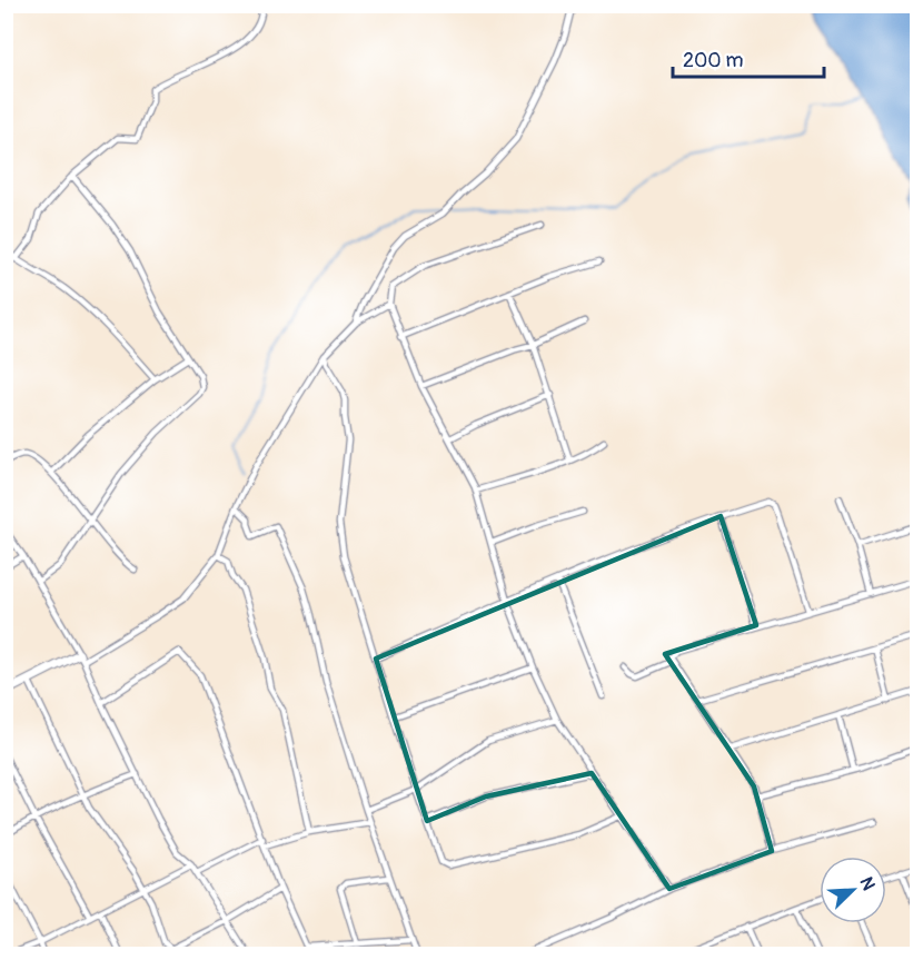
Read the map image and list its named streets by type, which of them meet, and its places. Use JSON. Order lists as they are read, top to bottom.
{
  "scale_bar": "200 m",
  "north": "top right"
}
